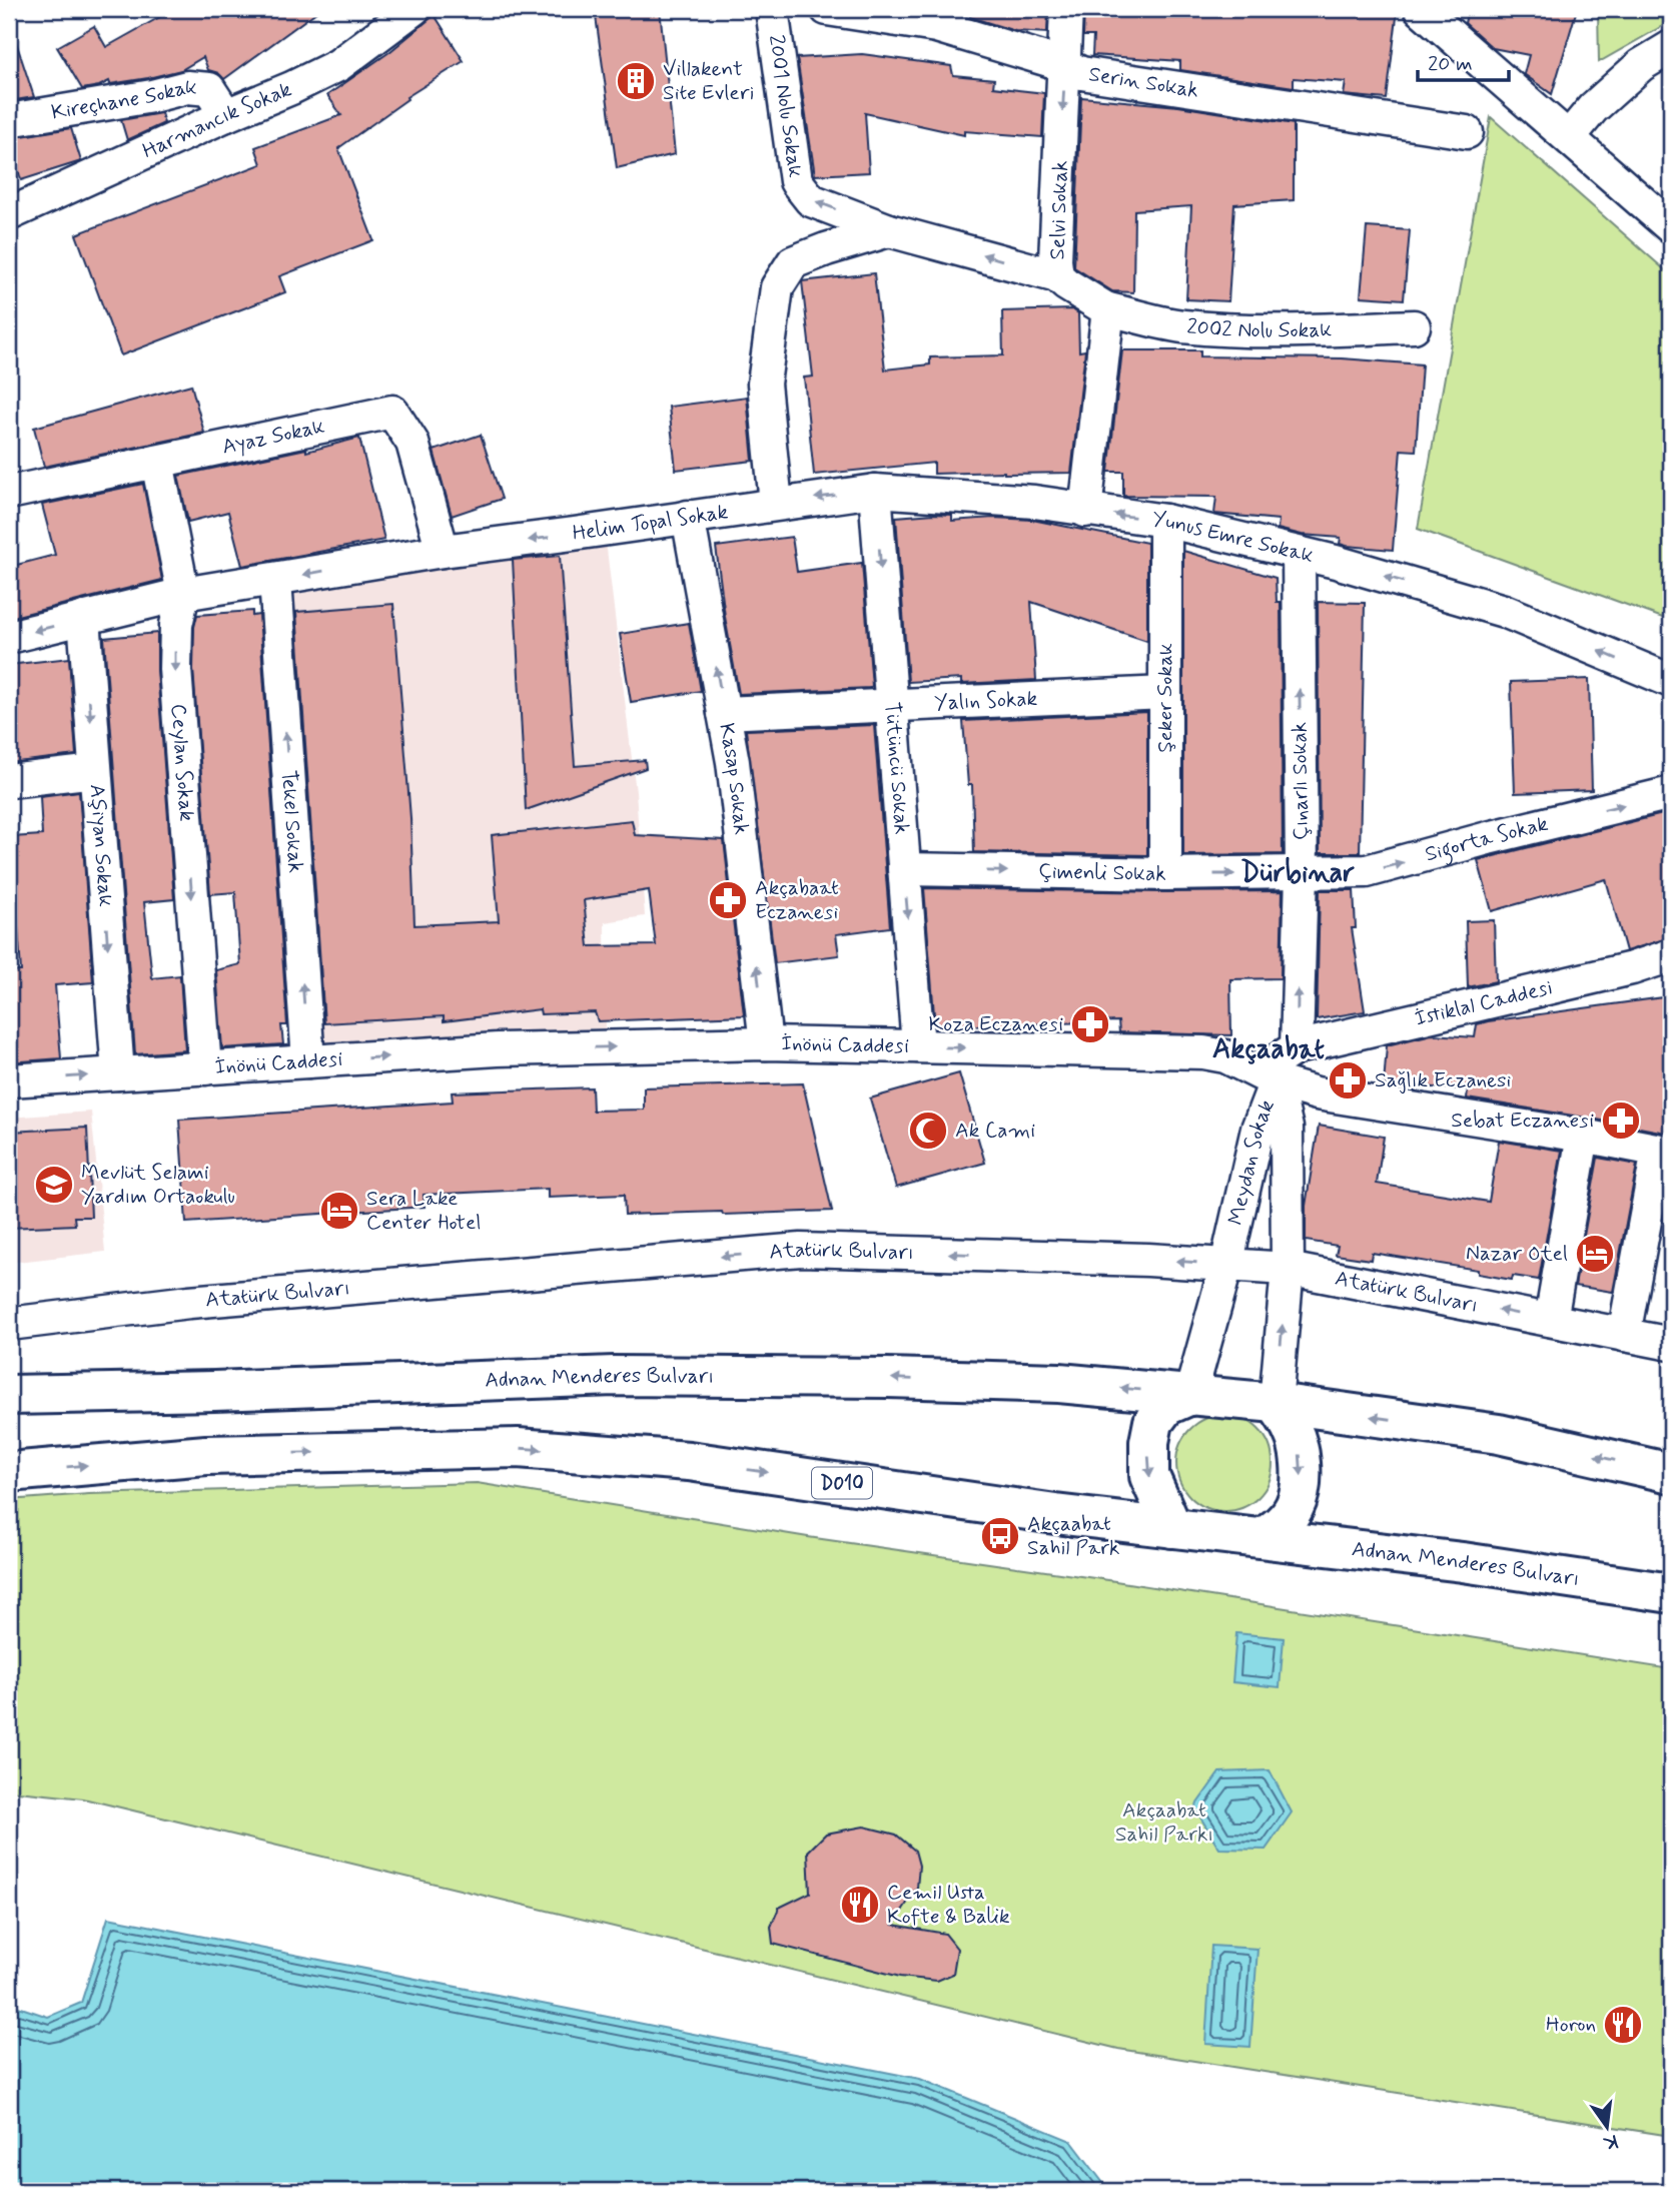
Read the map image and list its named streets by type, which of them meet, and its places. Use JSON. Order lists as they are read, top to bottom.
{
  "streets": {
    "highway": ["Adnan Menderes Bulvarı", "D010"],
    "street": [
      "Serin Sokak",
      "Kireçhane Sokak",
      "2001 Nolu Sokak",
      "Harmancık Sokak",
      "Selvi Sokak",
      "2002 Nolu Sokak",
      "Ayaz Sokak",
      "Helim Topal Sokak",
      "Yunus Emre Sokak",
      "Şeker Sokak",
      "Yalın Sokak",
      "Ceylan Sokak",
      "Tütüncü Sokak",
      "Kasap Sokak",
      "Çınarlı Sokak",
      "Tekel Sokak",
      "Sigorta Sokak",
      "Aşiyan Sokak",
      "Çimenli Sokak",
      "İstiklal Caddesi",
      "İnönü Caddesi",
      "Meydan Sokak",
      "Atatürk Bulvarı"
    ]
  },
  "crossings": [
    ["Serin Sokak", "Selvi Sokak"],
    ["Kireçhane Sokak", "Harmancık Sokak"],
    ["Selvi Sokak", "2002 Nolu Sokak"],
    ["Ayaz Sokak", "Helim Topal Sokak"],
    ["Ayaz Sokak", "Ceylan Sokak"],
    ["Helim Topal Sokak", "Yunus Emre Sokak"],
    ["Helim Topal Sokak", "Ceylan Sokak"],
    ["Helim Topal Sokak", "Kasap Sokak"],
    ["Helim Topal Sokak", "Tekel Sokak"],
    ["Helim Topal Sokak", "Aşiyan Sokak"],
    ["Yunus Emre Sokak", "Şeker Sokak"],
    ["Yunus Emre Sokak", "Tütüncü Sokak"],
    ["Yunus Emre Sokak", "Çınarlı Sokak"],
    ["Şeker Sokak", "Yalın Sokak"],
    ["Şeker Sokak", "Çimenli Sokak"],
    ["Yalın Sokak", "Tütüncü Sokak"],
    ["Yalın Sokak", "Kasap Sokak"],
    ["Ceylan Sokak", "İnönü Caddesi"],
    ["Tütüncü Sokak", "Çimenli Sokak"],
    ["Tütüncü Sokak", "İnönü Caddesi"],
    ["Kasap Sokak", "İnönü Caddesi"],
    ["Çınarlı Sokak", "Sigorta Sokak"],
    ["Çınarlı Sokak", "Çimenli Sokak"],
    ["Çınarlı Sokak", "İstiklal Caddesi"],
    ["Tekel Sokak", "İnönü Caddesi"],
    ["Sigorta Sokak", "Çimenli Sokak"],
    ["Aşiyan Sokak", "İnönü Caddesi"],
    ["İnönü Caddesi", "Meydan Sokak"],
    ["Meydan Sokak", "Atatürk Bulvarı"],
    ["Meydan Sokak", "Adnan Menderes Bulvarı"]
  ],
  "one_way": [
    "2001 Nolu Sokak",
    "Selvi Sokak",
    "Helim Topal Sokak",
    "Yunus Emre Sokak",
    "Ceylan Sokak",
    "Tütüncü Sokak",
    "Kasap Sokak",
    "Çınarlı Sokak",
    "Tekel Sokak",
    "Sigorta Sokak",
    "Aşiyan Sokak",
    "Çimenli Sokak",
    "İnönü Caddesi",
    "Atatürk Bulvarı"
  ],
  "districts": ["Dürbinar", "Akçaabat"],
  "parks": ["Akçaabat Sahil Parkı"],
  "places": {
    "building": ["Villakent Site Evleri"],
    "pharmacy": [
      "Akçabaat Eczanesi",
      "Koza Eczanesi",
      "Sağlık Eczanesi",
      "Sebat Eczanesi"
    ],
    "mosque": ["Ak Cami"],
    "school or university": ["Mevlüt Selami Yardım Ortaokulu"],
    "hotel": ["Sera Lake Center Hotel", "Nazar Otel"],
    "bus stop": ["Akçaabat Sahil Park"],
    "restaurant": ["Cemil Usta Kofte & Balik", "Horon"]
  },
  "scale_bar": "20 m",
  "north": "bottom"
}
